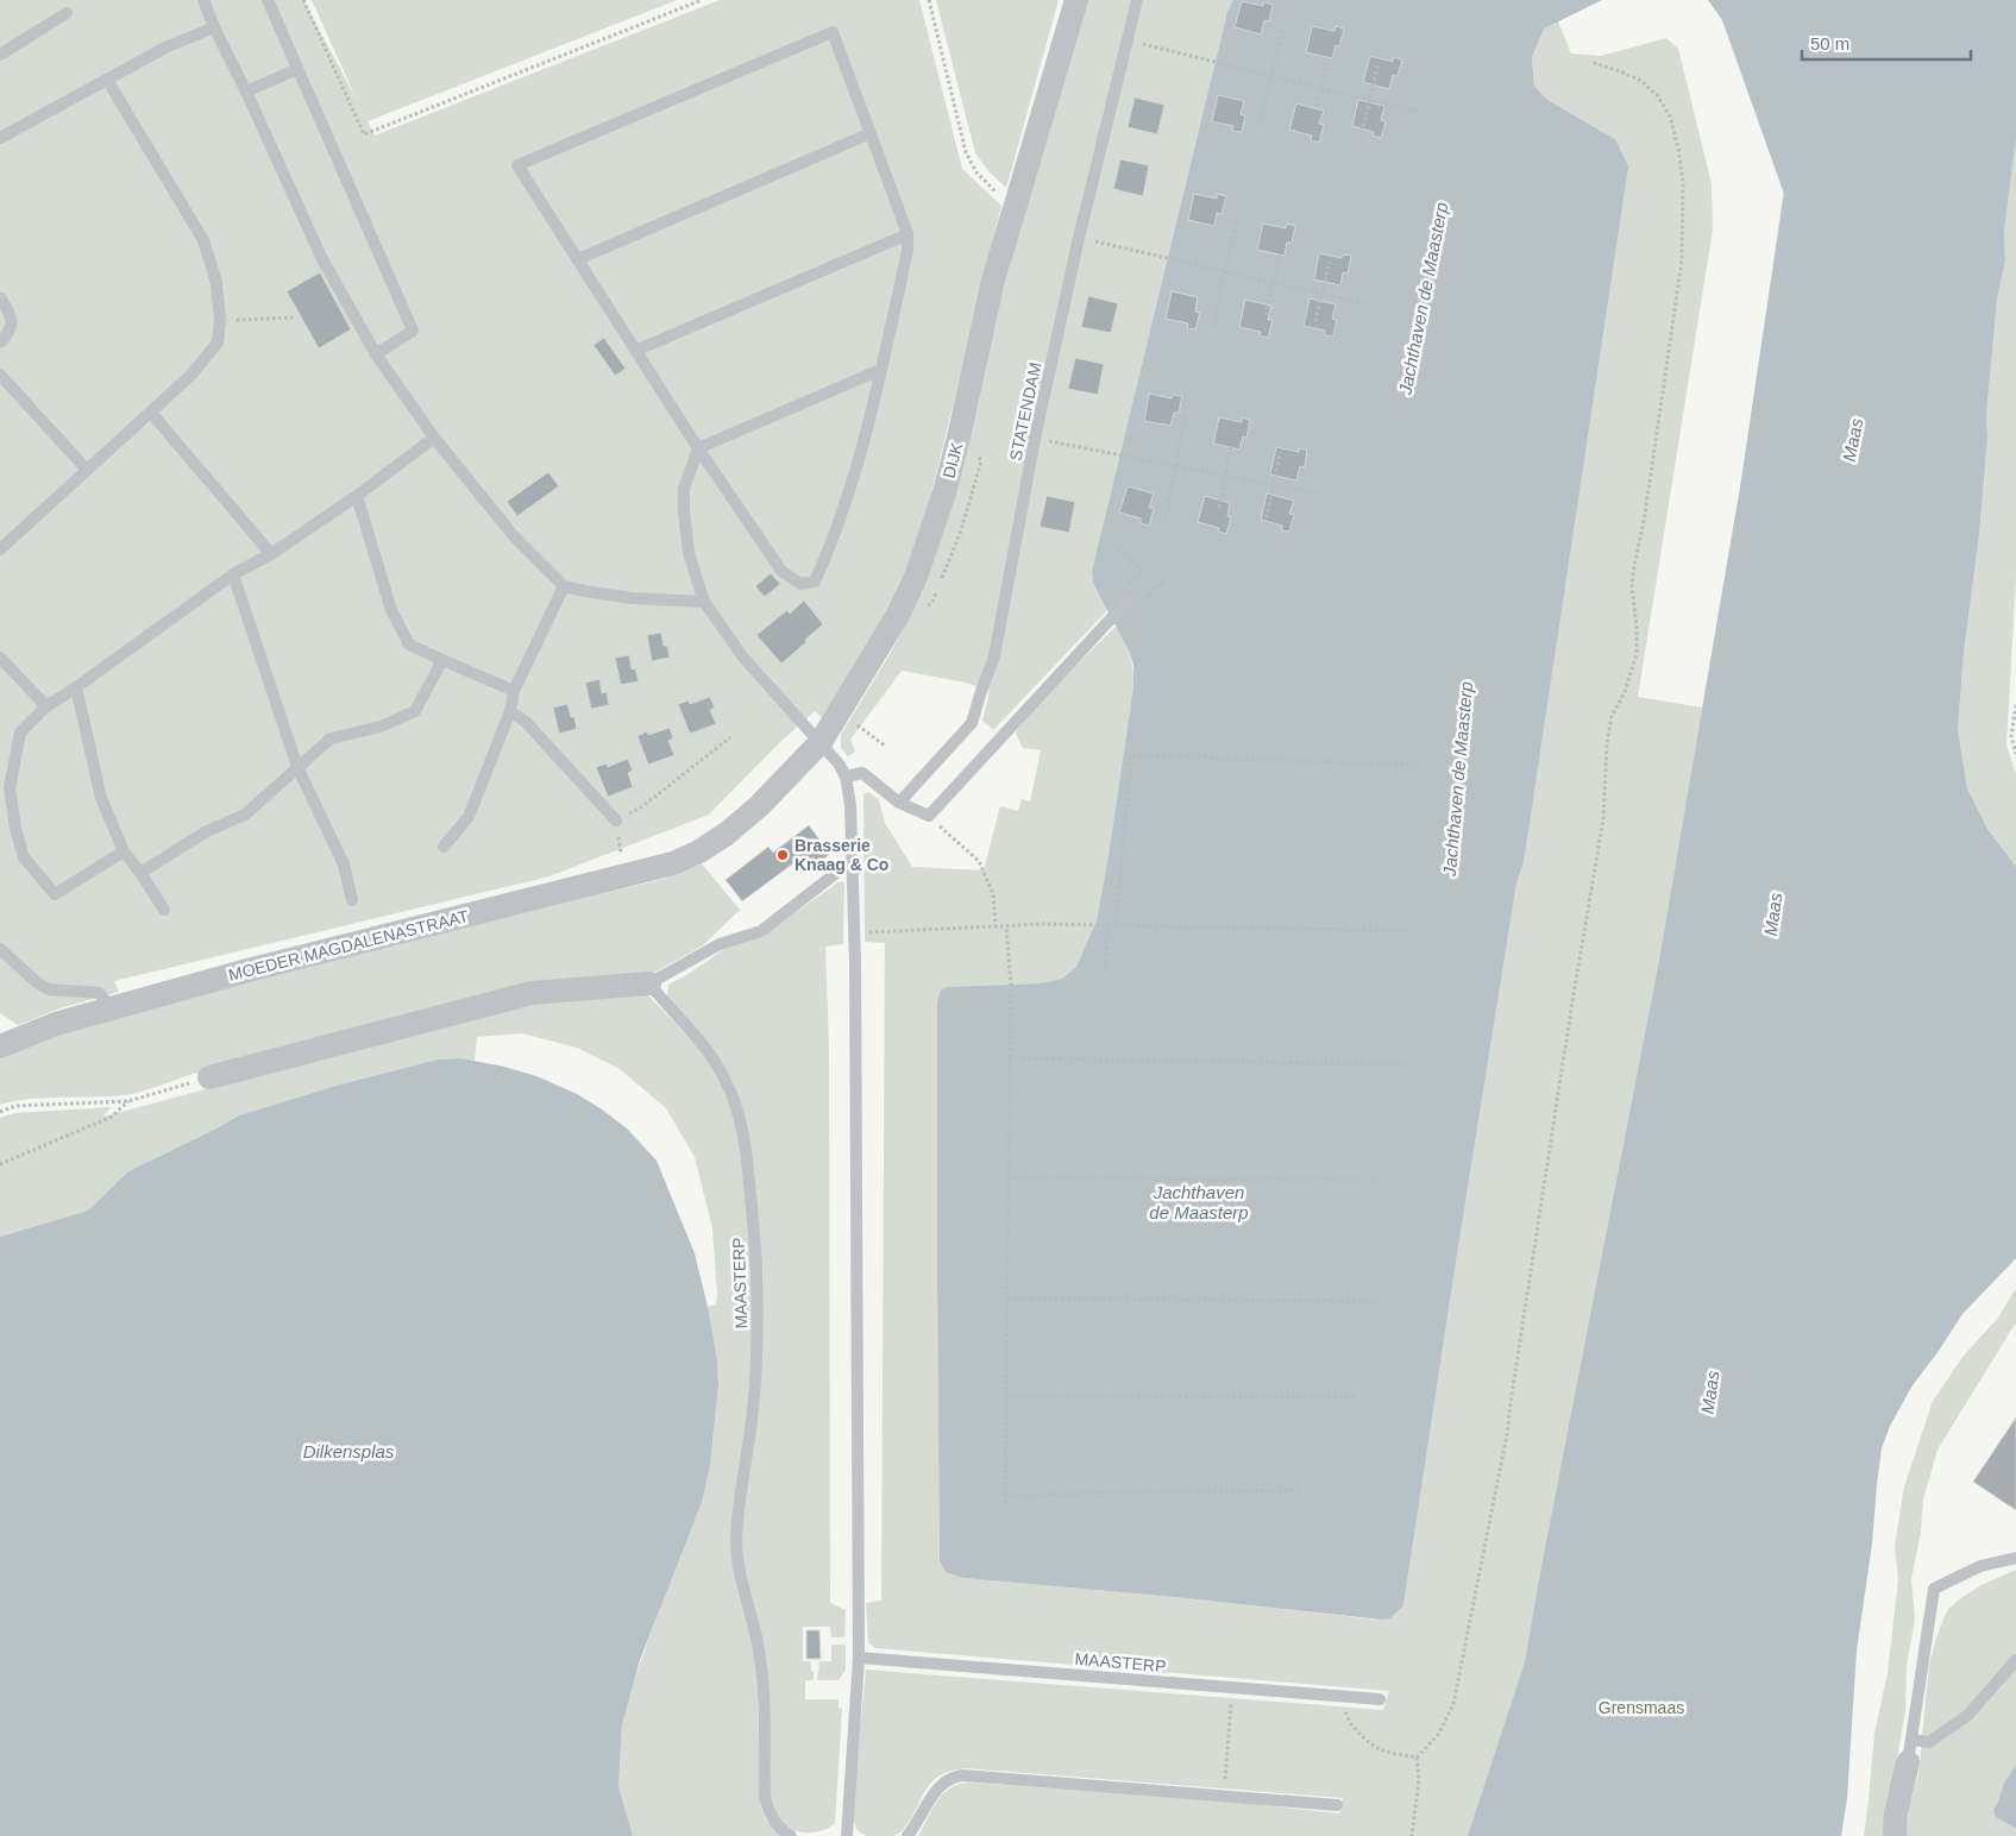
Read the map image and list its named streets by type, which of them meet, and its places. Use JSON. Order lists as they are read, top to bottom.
{
  "streets": {
    "street": ["DIJK", "MOEDER MAGDALENASTRAAT"],
    "lane": ["STATENDAM", "MAASTERP"]
  },
  "crossings": [
    ["DIJK", "MOEDER MAGDALENASTRAAT"]
  ],
  "water": ["Jachthaven de Maasterp", "Maas", "Dilkensplas"],
  "parks": ["Grensmaas"],
  "places": ["Brasserie Knaag & Co"],
  "scale_bar": "50 m"
}
